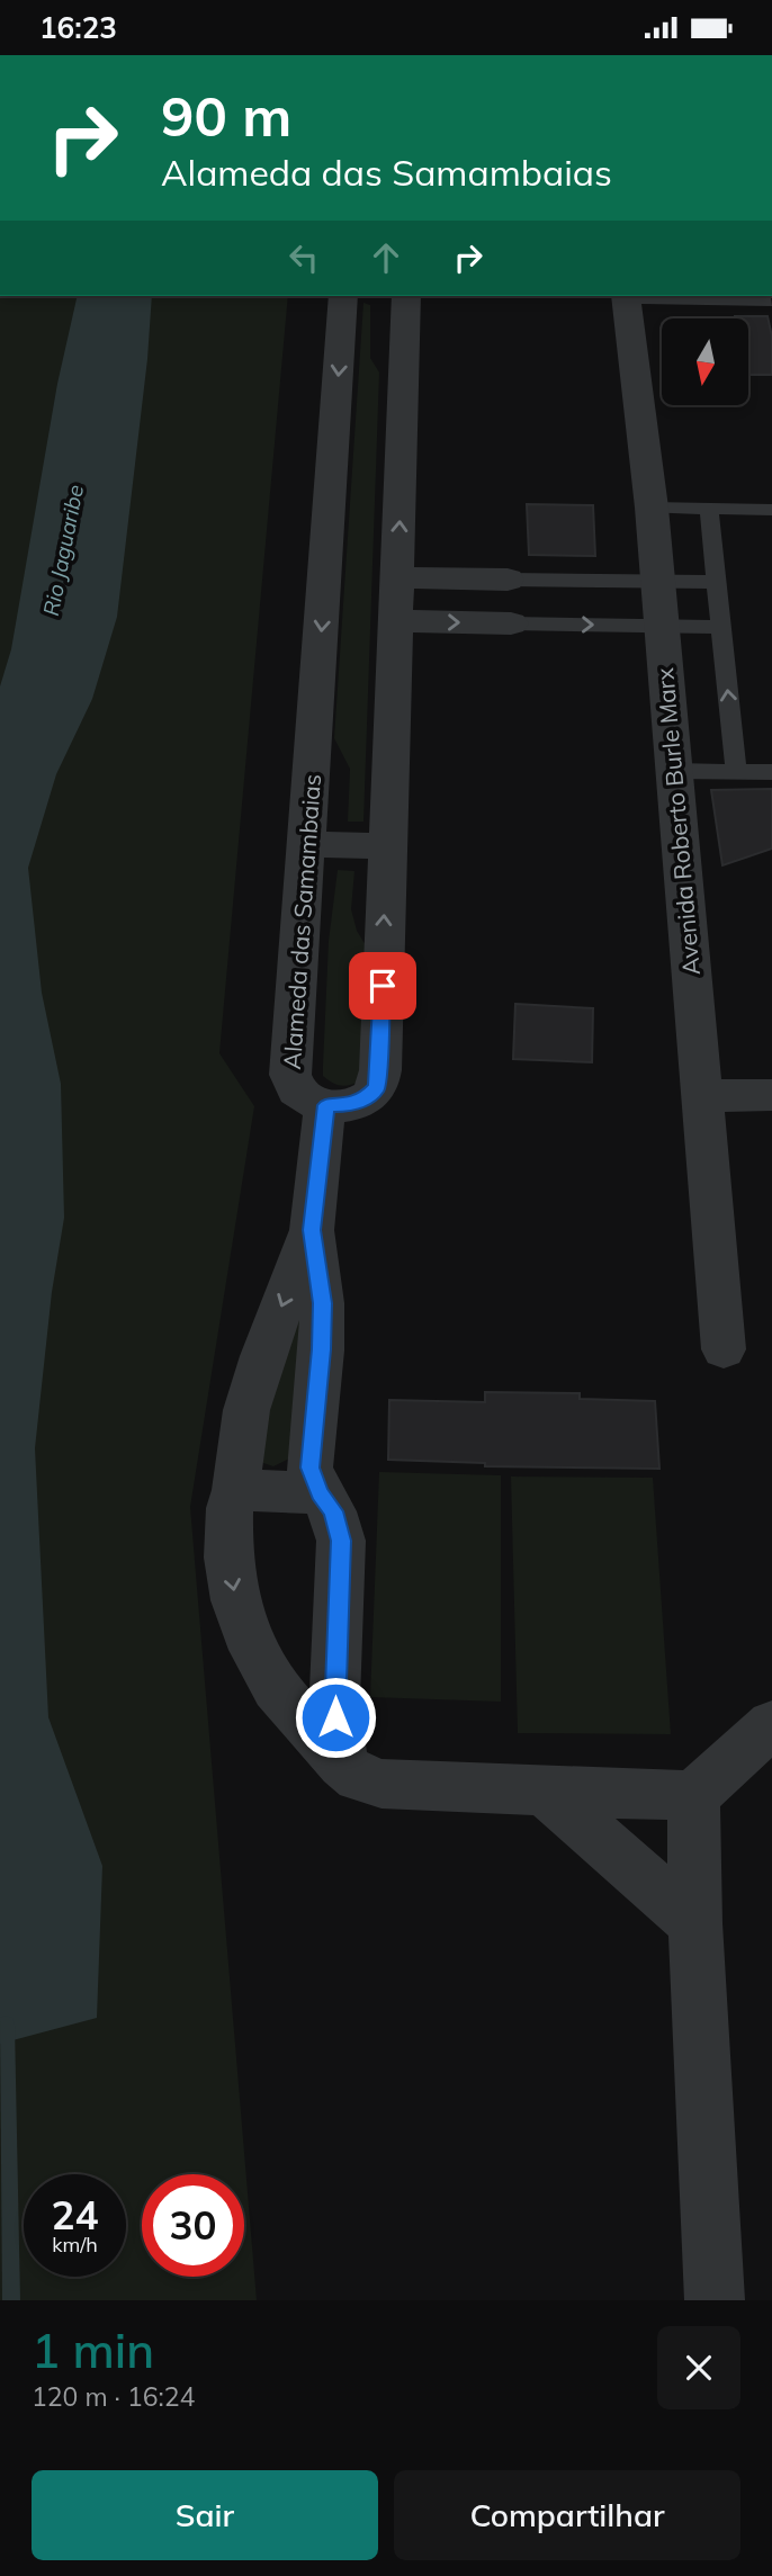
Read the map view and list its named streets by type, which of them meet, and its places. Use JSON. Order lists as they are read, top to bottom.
{
  "streets": {
    "street": ["Avenida Roberto Burle Marx", "Alameda das Samambaias"]
  },
  "water": ["Rio Jaguaribe"],
  "north": "bottom",
  "page": {
    "status": "16:23",
    "turn": ["90 m", "Alameda das Samambaias"],
    "speed": "24 km/h",
    "limit": "30",
    "heading": ["1 min", "120 m · 16:24"],
    "buttons": ["Sair", "Compartilhar"]
  }
}
